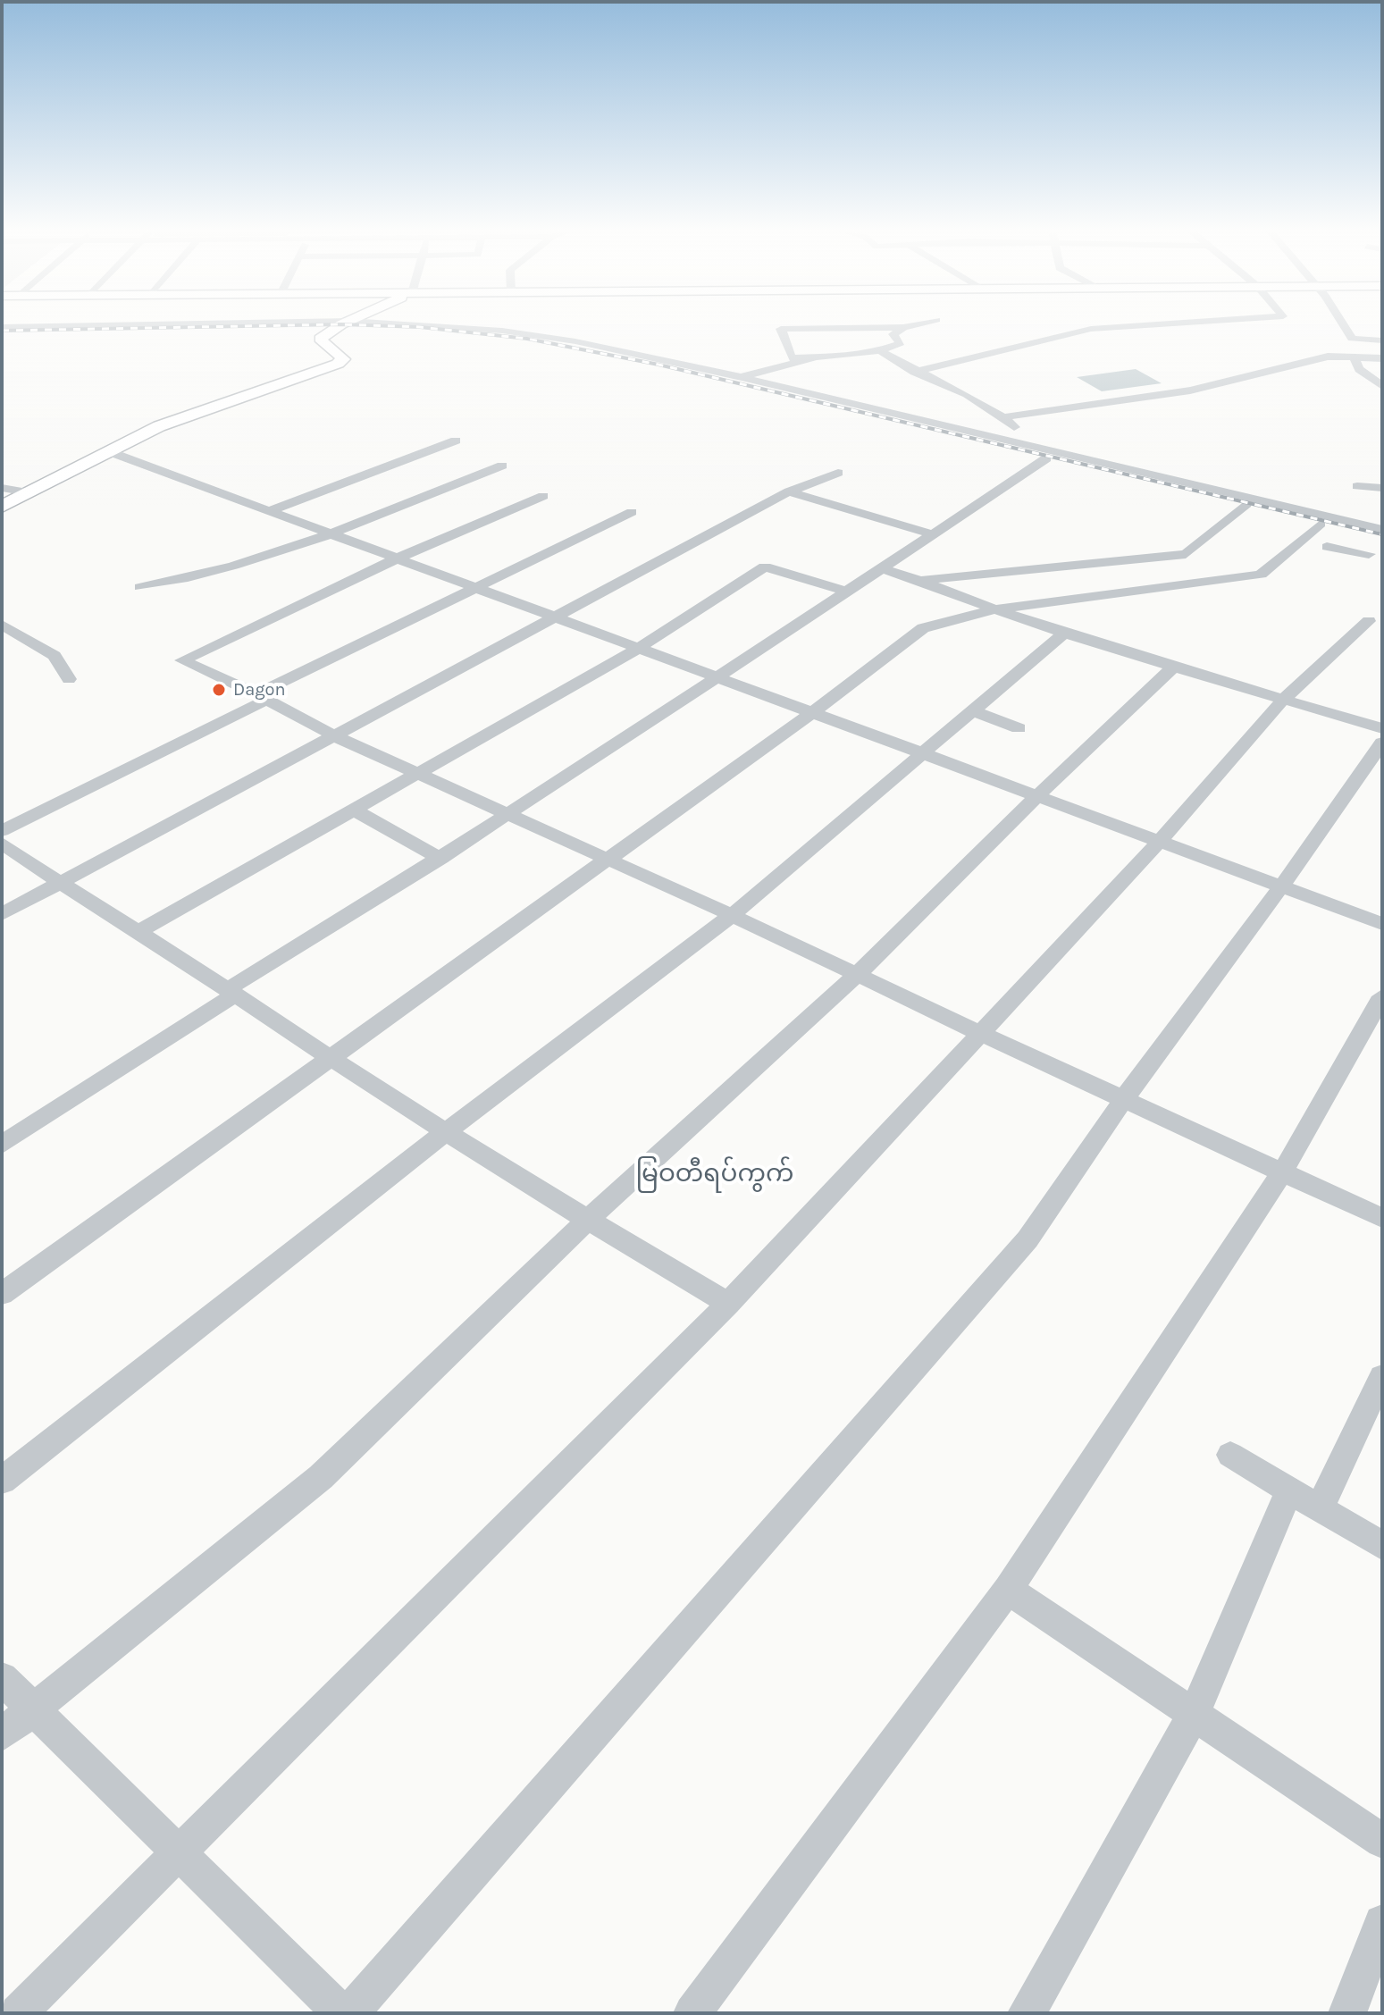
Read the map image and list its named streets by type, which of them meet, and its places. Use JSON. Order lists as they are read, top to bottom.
{
  "districts": ["မြဝတီရပ်ကွက်"],
  "places": ["Dagon"]
}
